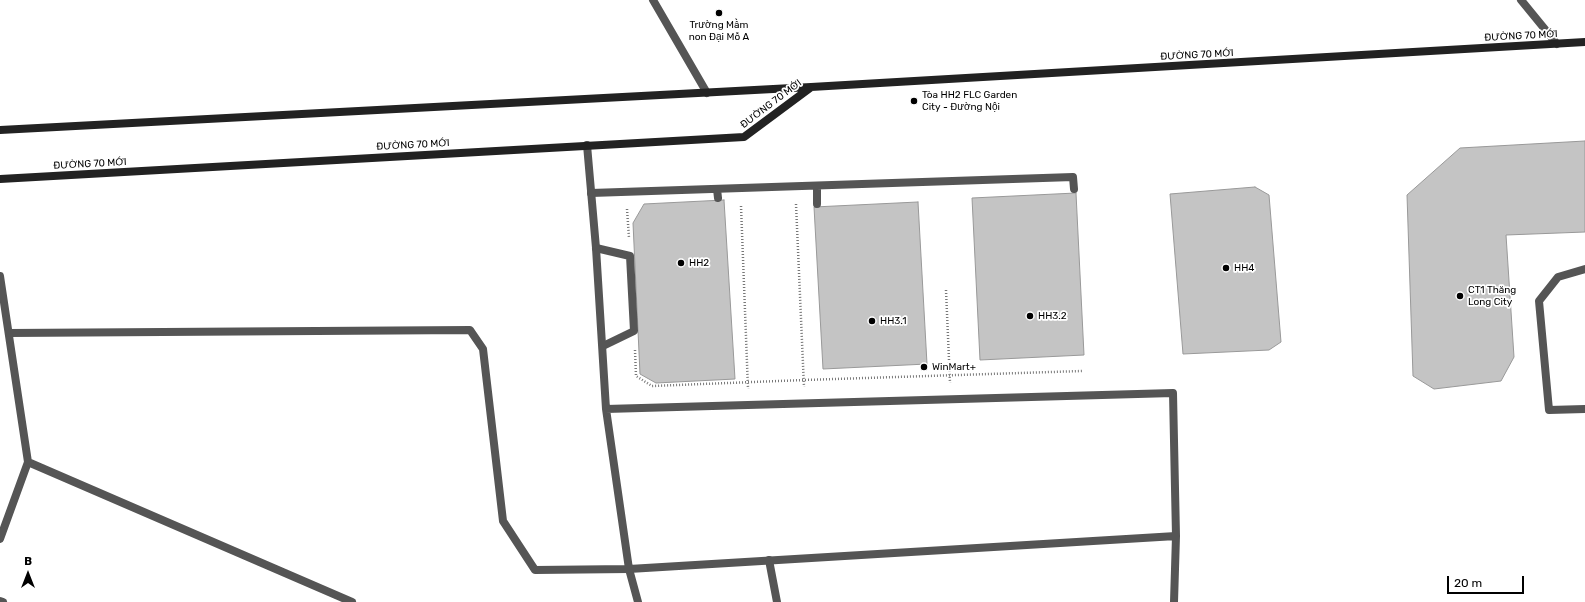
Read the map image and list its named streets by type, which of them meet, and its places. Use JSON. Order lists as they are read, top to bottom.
{
  "streets": {
    "street": ["ĐƯỜNG 70 MỚI"]
  },
  "places": [
    "Trường Mầm non Đại Mỗ A",
    "Tòa HH2 FLC Garden City - Đường Nội",
    "HH2",
    "HH4",
    "CT1 Thăng Long City",
    "HH3.2",
    "HH3.1",
    "WinMart+"
  ],
  "scale_bar": "20 m",
  "north": "top"
}
